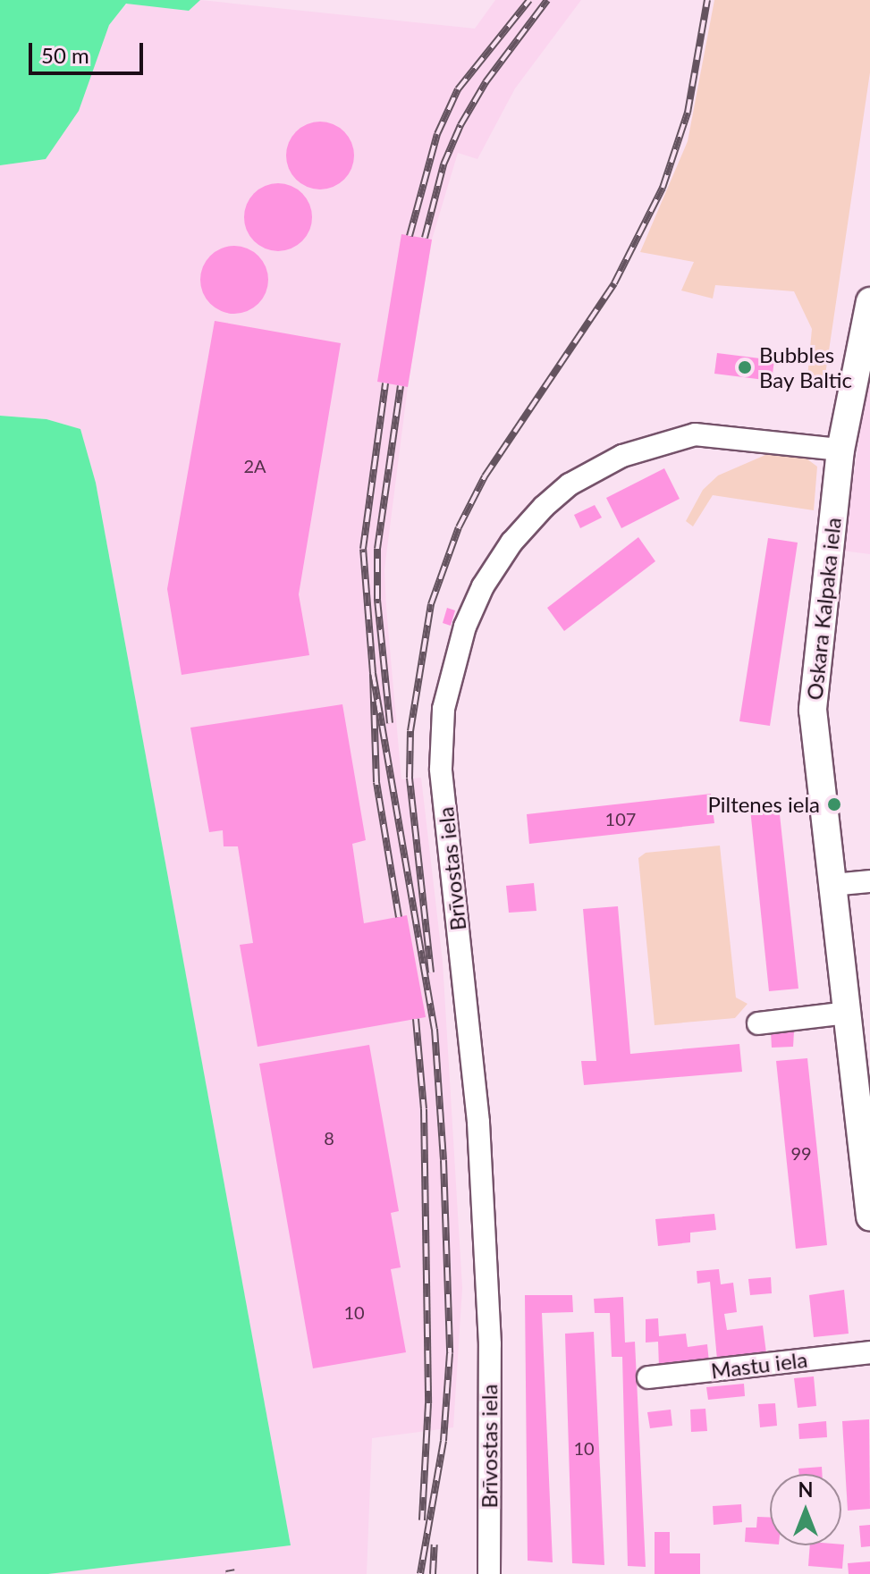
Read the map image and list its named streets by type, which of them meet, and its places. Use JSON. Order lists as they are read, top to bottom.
{
  "streets": {
    "main road": ["Oskara Kalpaka iela"],
    "street": ["Brīvostas iela", "Mastu iela"]
  },
  "crossings": [
    ["Oskara Kalpaka iela", "Brīvostas iela"]
  ],
  "places": ["Bubbles Bay Baltic", "Piltenes iela"],
  "house_numbers": [
    "2A",
    "107",
    "8",
    "99",
    "10",
    "10"
  ],
  "scale_bar": "50 m",
  "north": "top"
}
